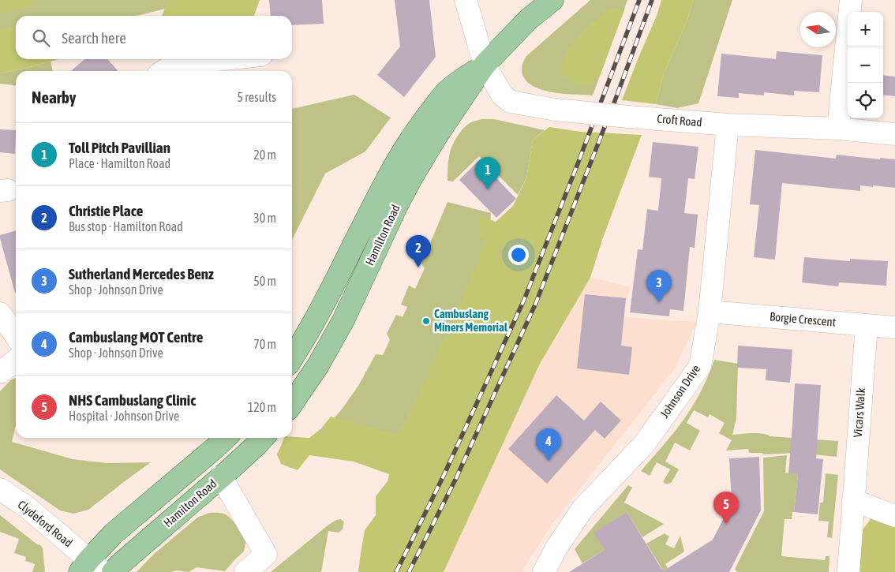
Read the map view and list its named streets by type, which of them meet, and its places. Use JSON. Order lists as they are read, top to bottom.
{
  "streets": {
    "main road": ["Hamilton Road"],
    "street": [
      "Croft Road",
      "Borgie Crescent",
      "Johnson Drive",
      "Vicars Walk",
      "Clydeford Road"
    ]
  },
  "crossings": [
    ["Croft Road", "Hamilton Road"],
    ["Croft Road", "Johnson Drive"],
    ["Borgie Crescent", "Johnson Drive"],
    ["Borgie Crescent", "Vicars Walk"]
  ],
  "places": ["Cambuslang Miners Memorial"],
  "north": "left",
  "page": {
    "map_buttons": ["+", "−"],
    "search": "Search here",
    "heading": ["Nearby", "5 results"],
    "list": [
      {
        "mark": "1",
        "name": "Toll Pitch Pavillian",
        "note": "Place · Hamilton Road",
        "value": "20 m"
      },
      {
        "mark": "2",
        "name": "Christie Place",
        "note": "Bus stop · Hamilton Road",
        "value": "30 m"
      },
      {
        "mark": "3",
        "name": "Sutherland Mercedes Benz",
        "note": "Shop · Johnson Drive",
        "value": "50 m"
      },
      {
        "mark": "4",
        "name": "Cambuslang MOT Centre",
        "note": "Shop · Johnson Drive",
        "value": "70 m"
      },
      {
        "mark": "5",
        "name": "NHS Cambuslang Clinic",
        "note": "Hospital · Johnson Drive",
        "value": "120 m"
      }
    ],
    "pins": [
      "1",
      "2",
      "3",
      "4",
      "5"
    ]
  }
}
